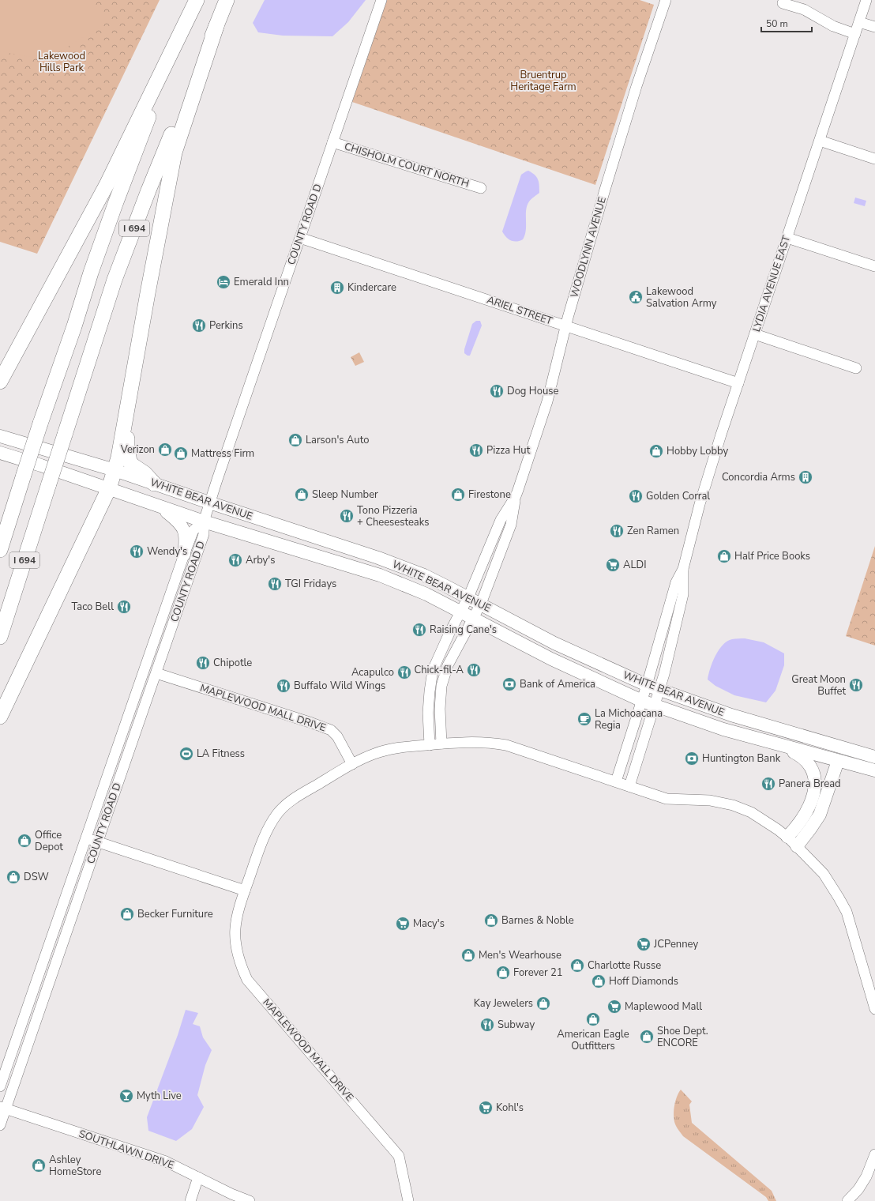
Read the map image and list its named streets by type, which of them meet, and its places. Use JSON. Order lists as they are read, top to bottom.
{
  "streets": {
    "highway": ["I 694"],
    "main road": ["WHITE BEAR AVENUE"],
    "street": [
      "CHISHOLM COURT NORTH",
      "COUNTY ROAD D",
      "WOODLYNN AVENUE",
      "LYDIA AVENUE EAST",
      "ARIEL STREET",
      "MAPLEWOOD MALL DRIVE",
      "SOUTHLAWN DRIVE"
    ]
  },
  "crossings": [
    ["CHISHOLM COURT NORTH", "COUNTY ROAD D"],
    ["COUNTY ROAD D", "ARIEL STREET"],
    ["COUNTY ROAD D", "WHITE BEAR AVENUE"],
    ["COUNTY ROAD D", "MAPLEWOOD MALL DRIVE"],
    ["COUNTY ROAD D", "SOUTHLAWN DRIVE"],
    ["WOODLYNN AVENUE", "ARIEL STREET"],
    ["WOODLYNN AVENUE", "WHITE BEAR AVENUE"],
    ["LYDIA AVENUE EAST", "ARIEL STREET"],
    ["LYDIA AVENUE EAST", "WHITE BEAR AVENUE"]
  ],
  "parks": ["Lakewood Hills Park", "Bruentrup Heritage Farm"],
  "places": {
    "hotel": ["Emerald Inn"],
    "building": ["Kindercare", "Concordia Arms"],
    "public building": ["Lakewood Salvation Army"],
    "restaurant": [
      "Perkins",
      "Dog House",
      "Pizza Hut",
      "Golden Corral",
      "Tono Pizzeria + Cheesesteaks",
      "Zen Ramen",
      "Wendy's",
      "Arby's",
      "TGI Fridays",
      "Taco Bell",
      "Raising Cane's",
      "Chipotle",
      "Chick-fil-A",
      "Acapulco",
      "Great Moon Buffet",
      "Buffalo Wild Wings",
      "Panera Bread",
      "Subway"
    ],
    "shop": [
      "Larson's Auto",
      "Verizon",
      "Hobby Lobby",
      "Mattress Firm",
      "Sleep Number",
      "Firestone",
      "Half Price Books",
      "Office Depot",
      "DSW",
      "Becker Furniture",
      "Barnes & Noble",
      "Men's Wearhouse",
      "Charlotte Russe",
      "Forever 21",
      "Hoff Diamonds",
      "Kay Jewelers",
      "American Eagle Outfitters",
      "Shoe Dept. ENCORE",
      "Ashley HomeStore"
    ],
    "supermarket": [
      "ALDI",
      "Macy's",
      "JCPenney",
      "Maplewood Mall",
      "Kohl's"
    ],
    "bank": ["Bank of America", "Huntington Bank"],
    "cafe": ["La Michoacana Regia"],
    "sports": ["LA Fitness"],
    "bar": ["Myth Live"]
  },
  "scale_bar": "50 m"
}
